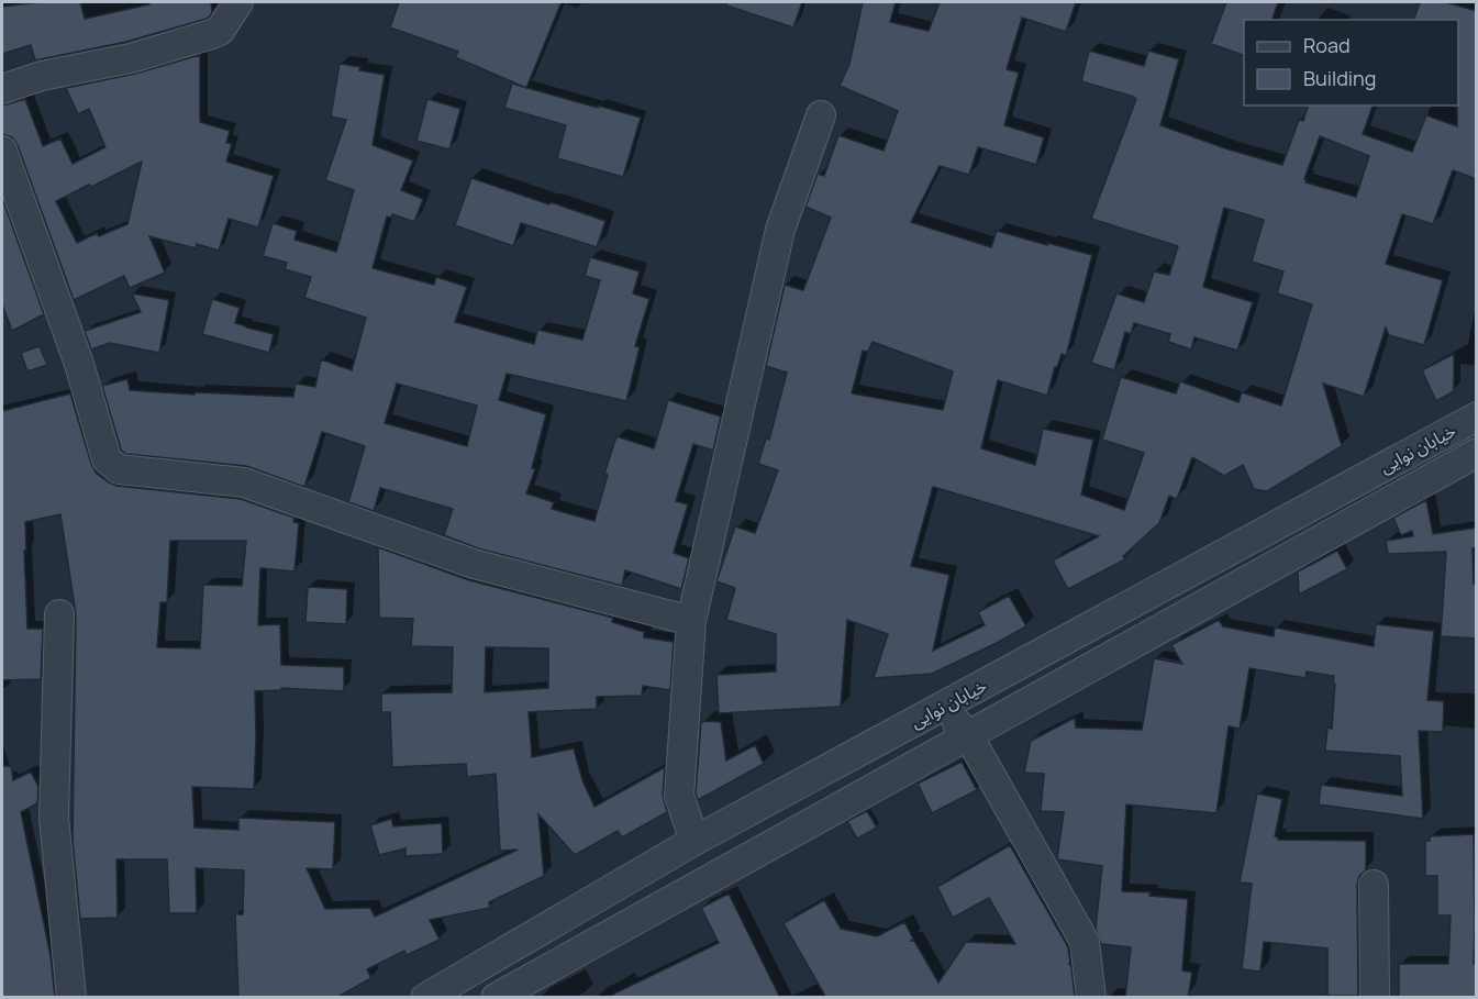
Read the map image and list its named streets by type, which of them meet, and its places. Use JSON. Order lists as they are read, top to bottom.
{
  "streets": {
    "street": ["خیابان نوایی"]
  },
  "legend": ["Road", "Building"]
}
